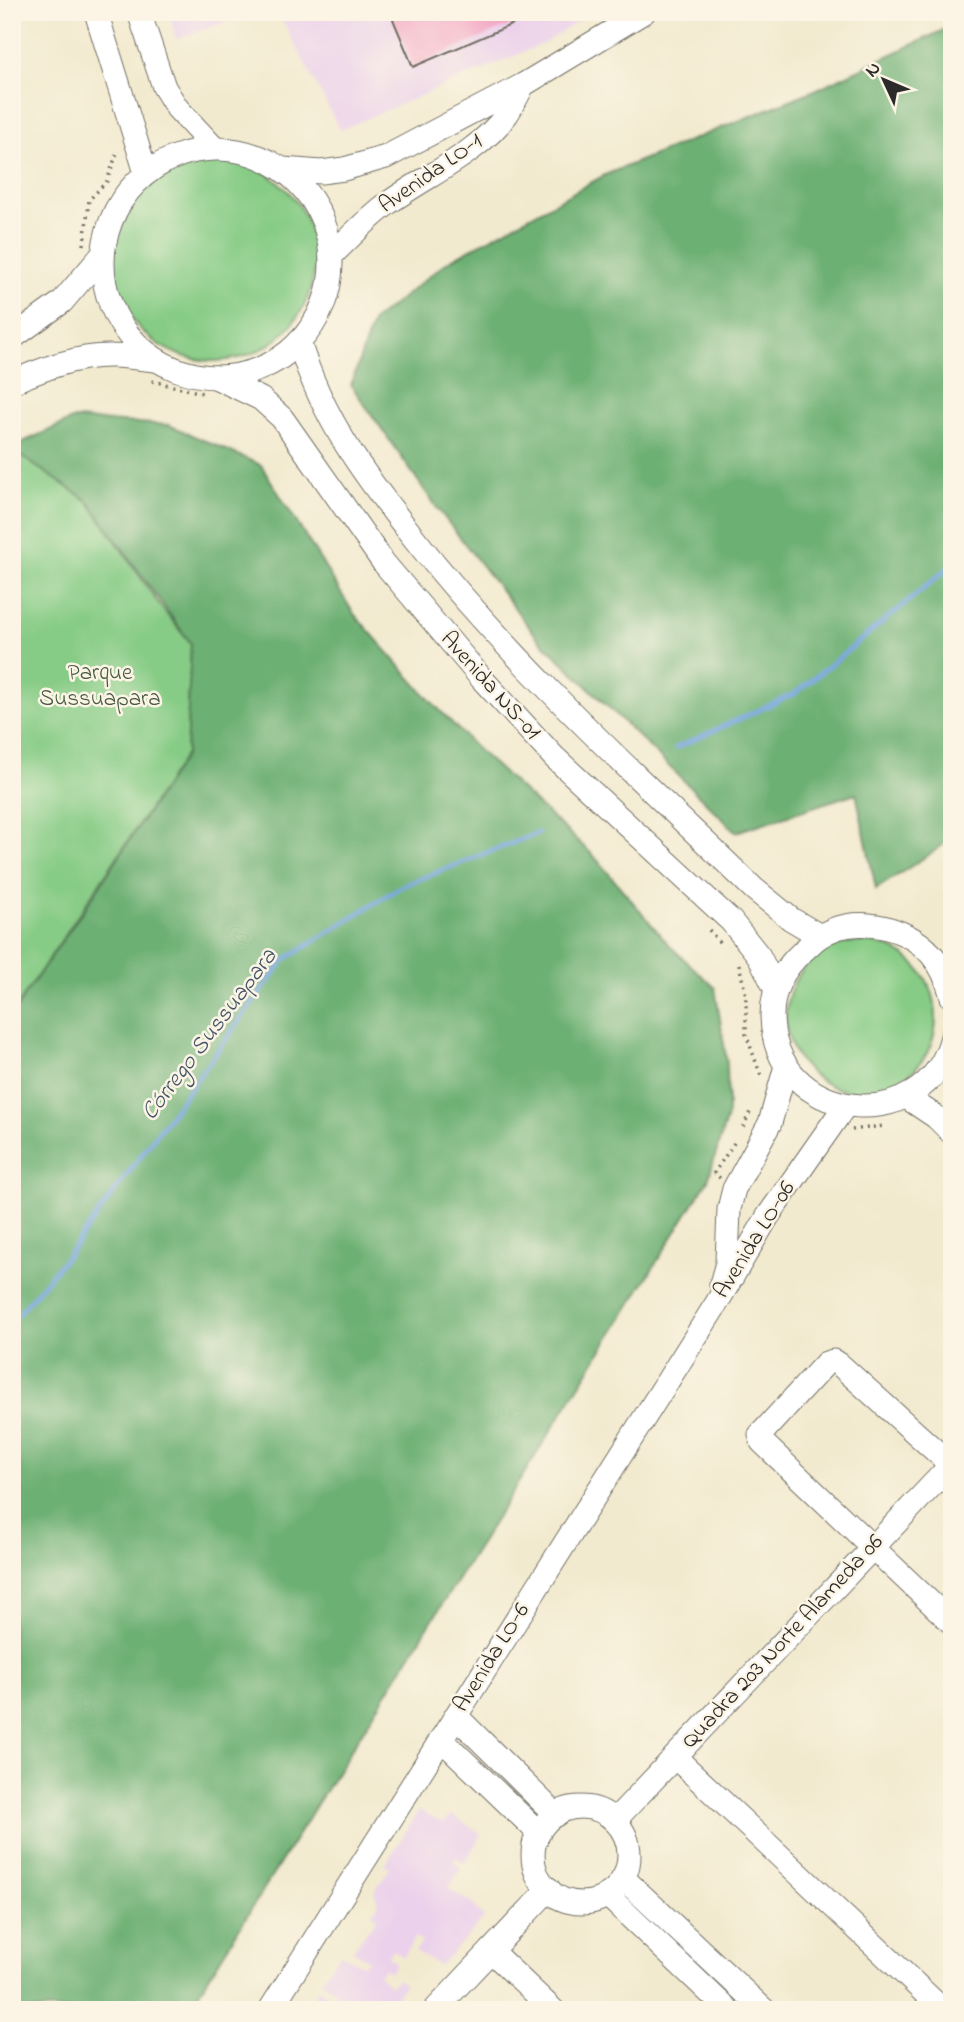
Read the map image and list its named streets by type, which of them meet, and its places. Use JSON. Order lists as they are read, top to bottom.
{
  "streets": {
    "street": [
      "Avenida LO-1",
      "Avenida NS-01",
      "Avenida LO-06",
      "Quadra 203 Norte Alameda 06",
      "Avenida LO-6"
    ]
  },
  "crossings": [
    ["Avenida LO-1", "Avenida NS-01"],
    ["Avenida LO-06", "Avenida LO-6"]
  ],
  "water": ["Córrego Sussuapara"],
  "parks": ["Parque Sussuapara"],
  "north": "top left"
}
